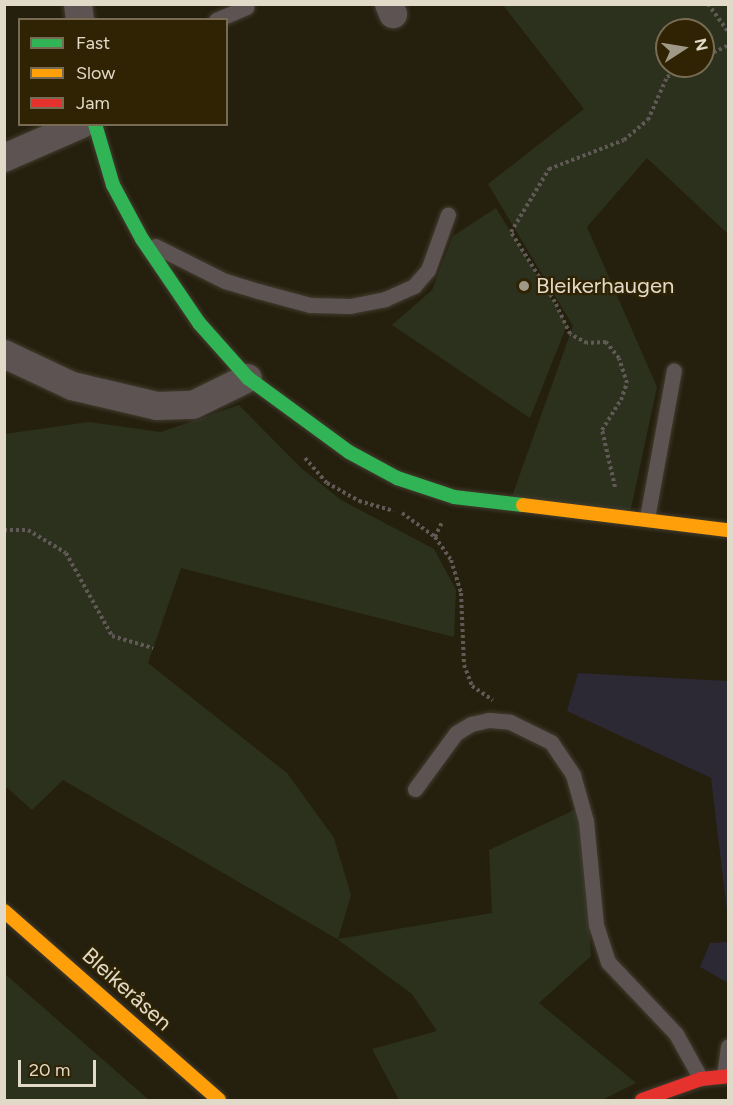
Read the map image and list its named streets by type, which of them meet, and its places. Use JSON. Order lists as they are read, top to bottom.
{
  "streets": {
    "street": ["Bleikeråsen"]
  },
  "places": ["Bleikerhaugen"],
  "legend": ["Fast", "Slow", "Jam"],
  "scale_bar": "20 m",
  "north": "right"
}
